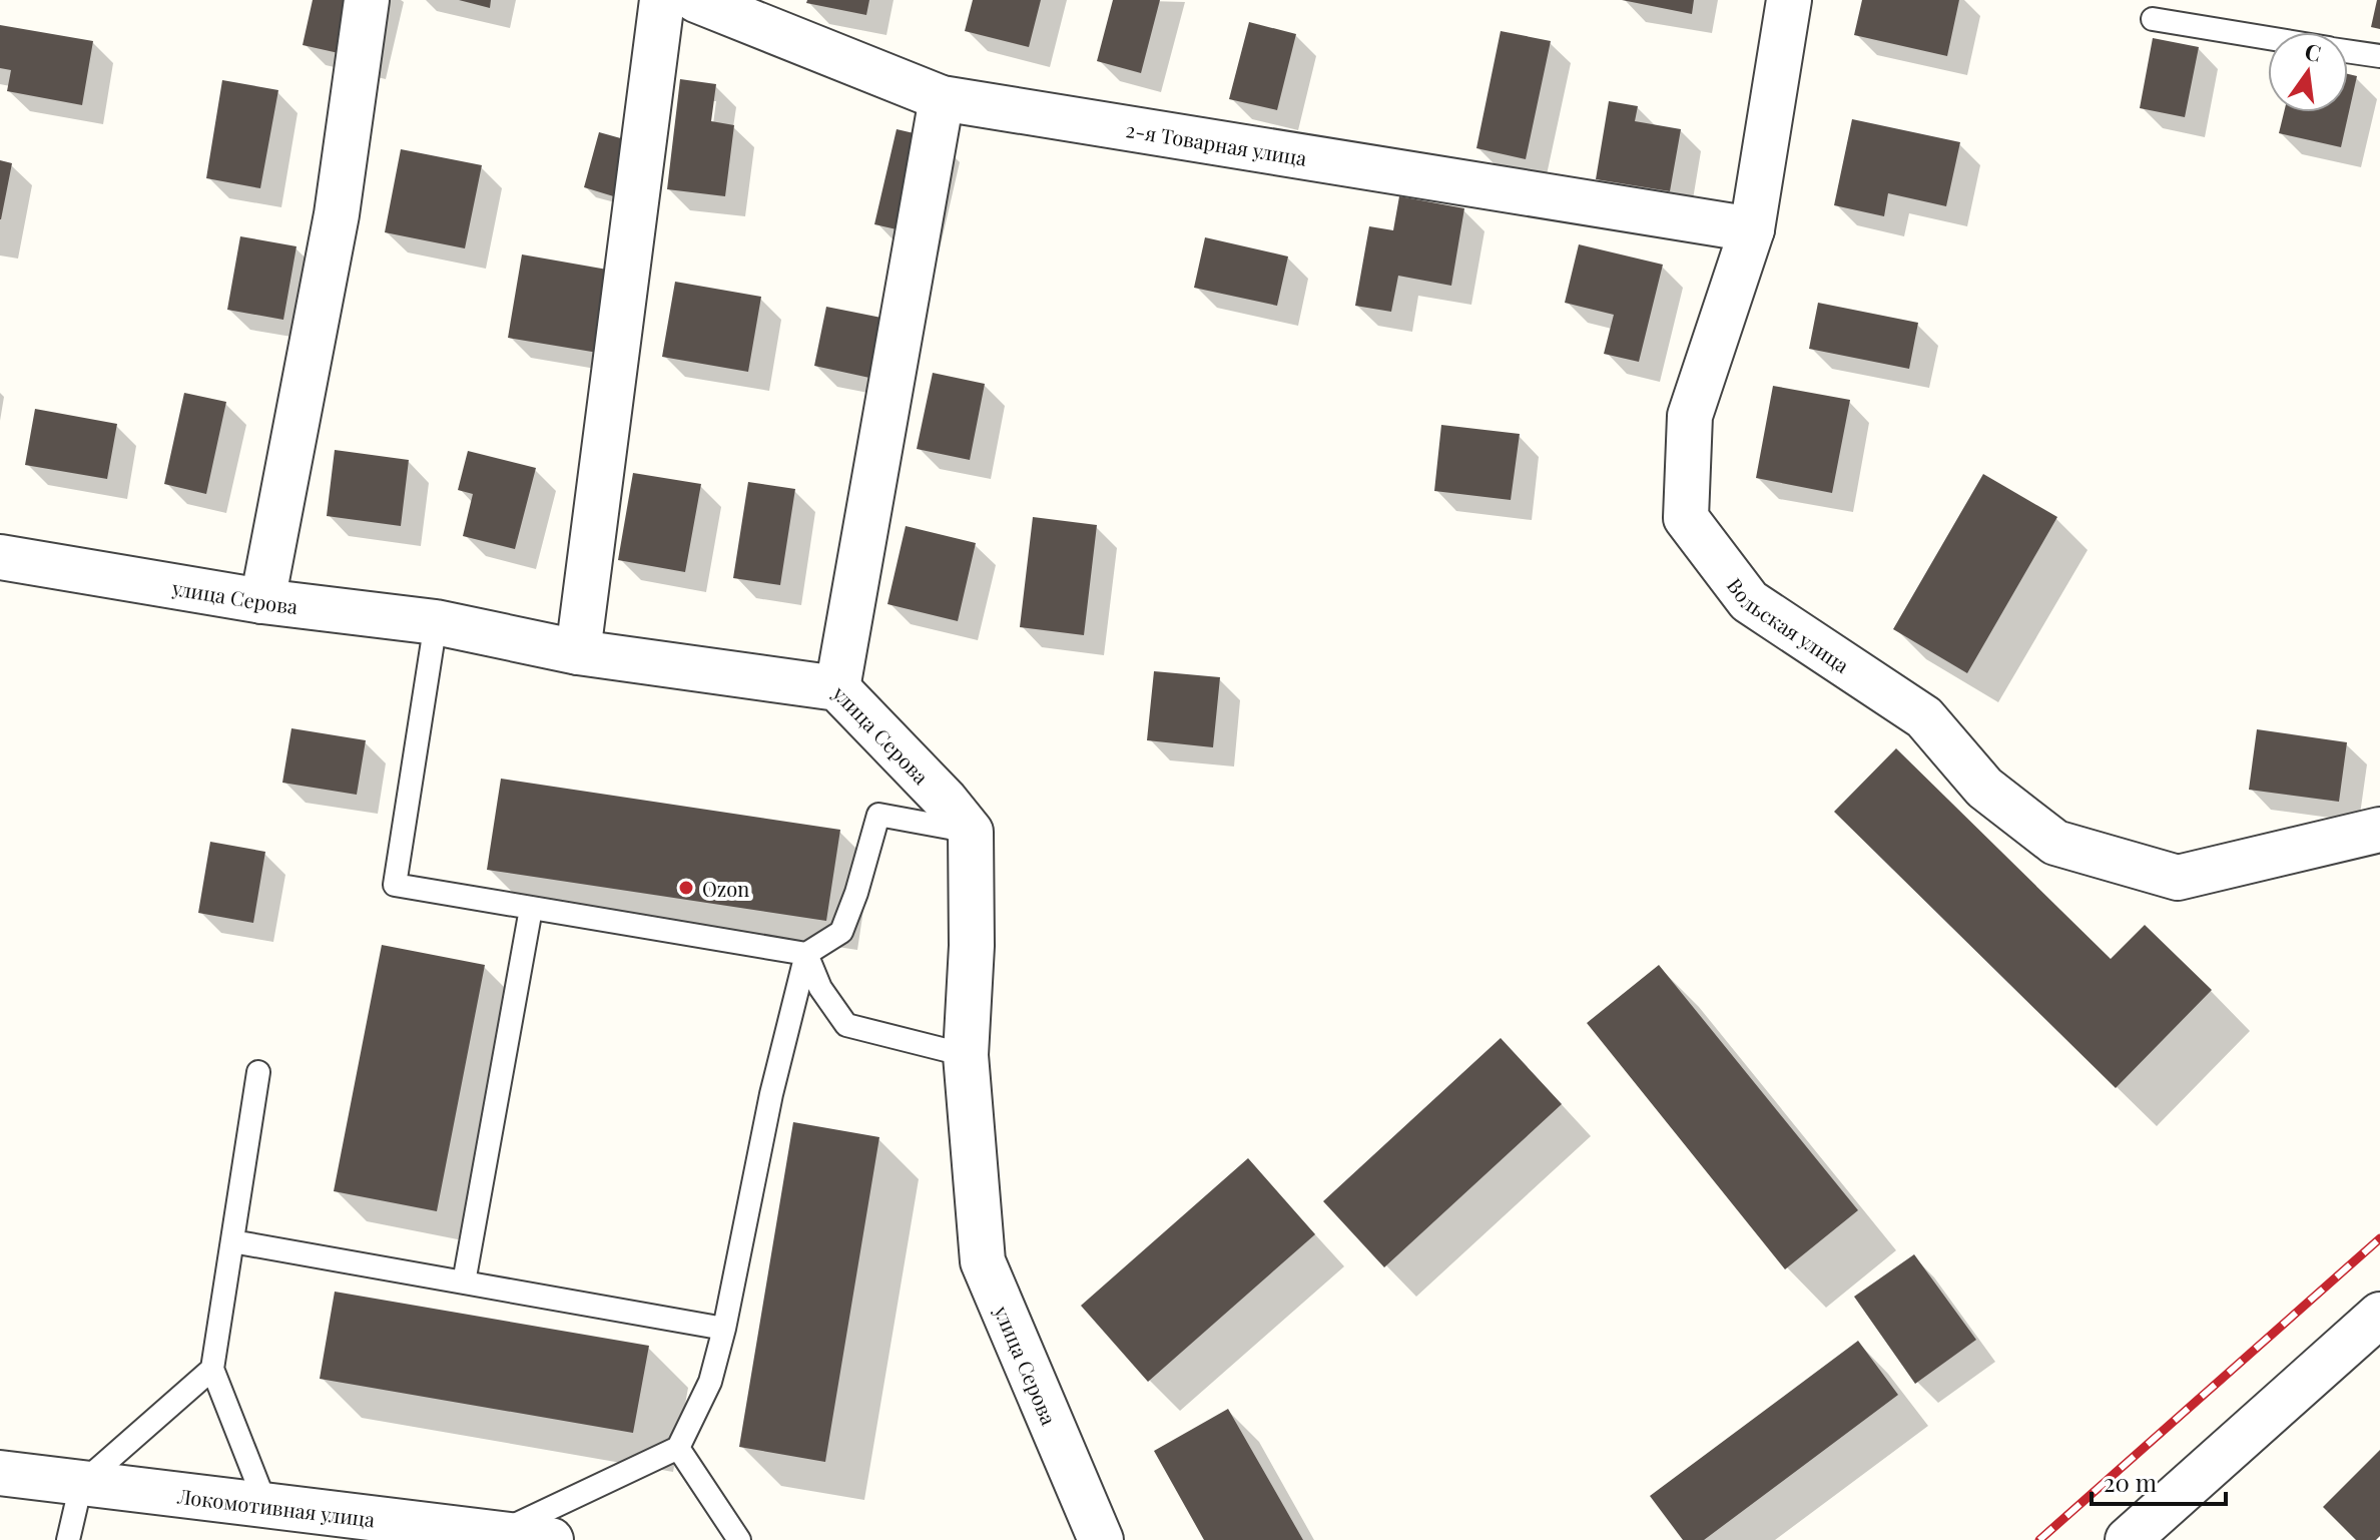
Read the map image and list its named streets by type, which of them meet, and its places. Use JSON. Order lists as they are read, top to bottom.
{
  "streets": {
    "street": [
      "2-я Товарная улица",
      "улица Серова",
      "Вольская улица",
      "Локомотивная улица"
    ]
  },
  "crossings": [
    ["2-я Товарная улица", "Вольская улица"]
  ],
  "places": ["Ozon"],
  "scale_bar": "20 m",
  "north": "top"
}
